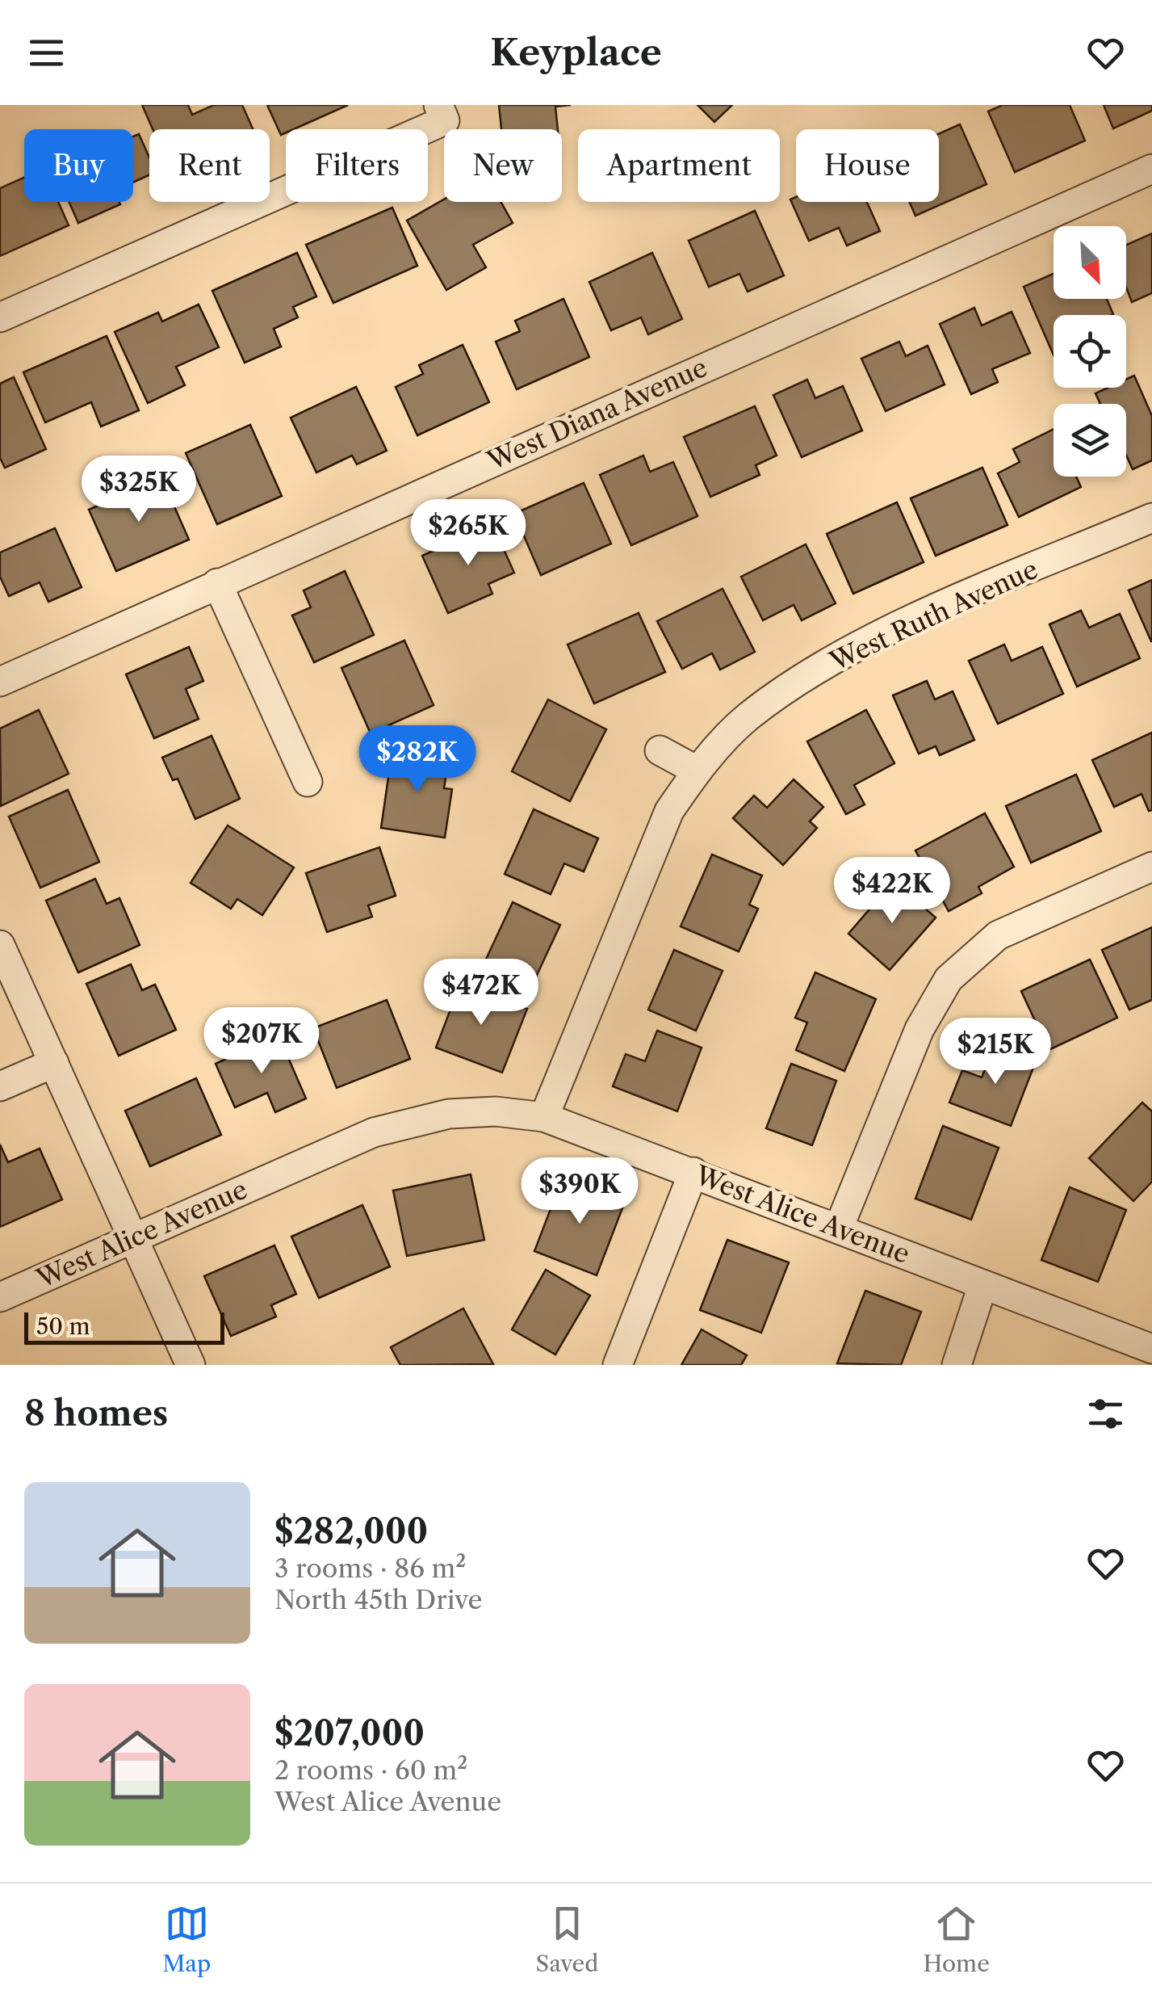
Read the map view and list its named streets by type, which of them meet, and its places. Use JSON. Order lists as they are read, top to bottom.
{
  "streets": {
    "street": ["West Diana Avenue", "West Ruth Avenue", "West Alice Avenue"]
  },
  "crossings": [
    ["West Ruth Avenue", "West Alice Avenue"]
  ],
  "scale_bar": "50 m",
  "north": "bottom right",
  "page": {
    "header": "Keyplace",
    "chip": [
      "Buy",
      "Rent",
      "Filters",
      "New",
      "Apartment",
      "House"
    ],
    "price": [
      "$325K",
      "$265K",
      "$282K",
      "$422K",
      "$472K",
      "$207K",
      "$215K",
      "$390K"
    ],
    "scale": "50 m",
    "heading": "8 homes",
    "list": [
      {
        "name": "$282,000",
        "note": "3 rooms · 86 m² · North 45th Drive"
      },
      {
        "name": "$207,000",
        "note": "2 rooms · 60 m² · West Alice Avenue"
      }
    ],
    "tabs": ["Map", "Saved", "Home"]
  }
}
